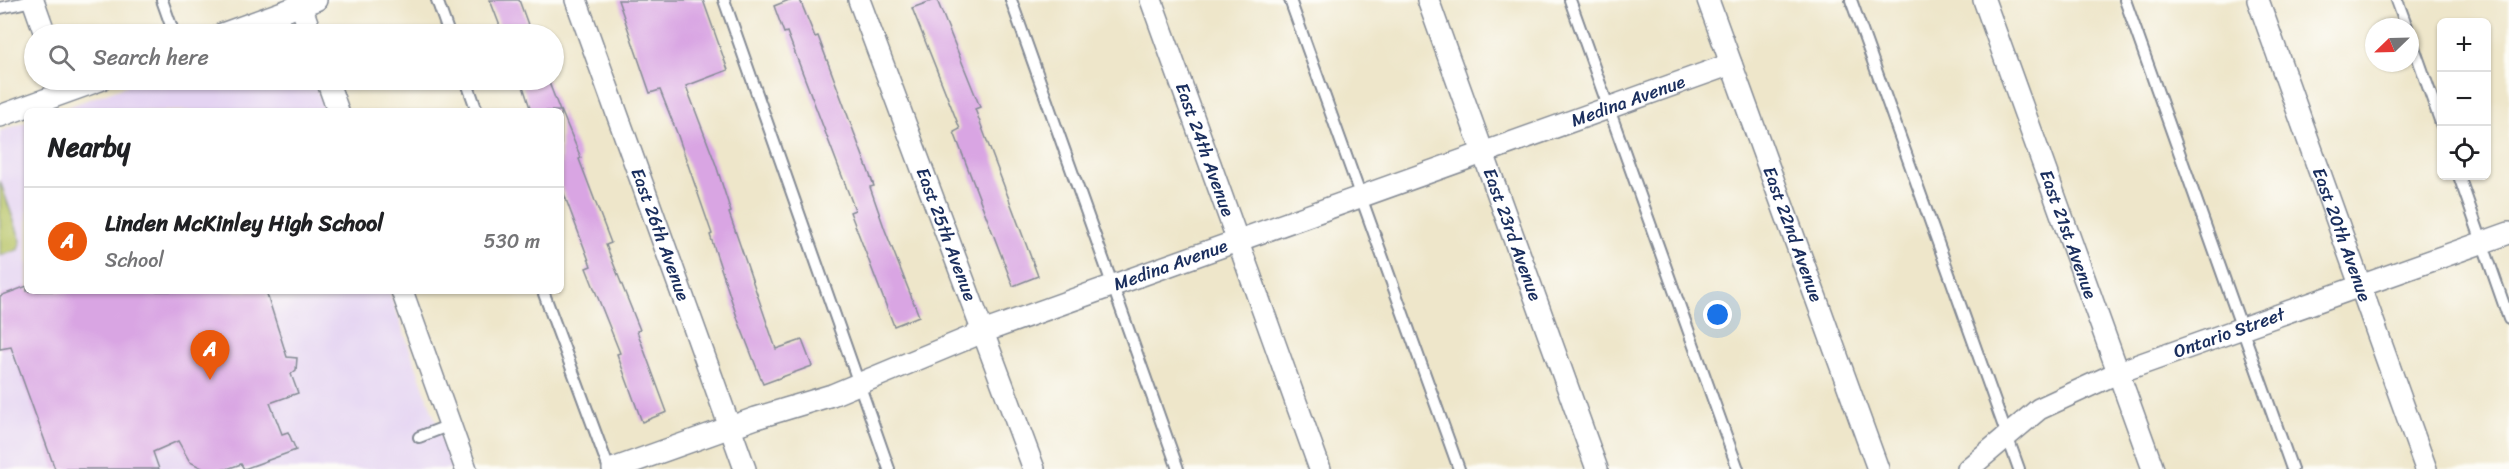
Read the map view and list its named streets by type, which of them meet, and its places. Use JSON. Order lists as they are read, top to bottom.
{
  "streets": {
    "street": [
      "Medina Avenue",
      "East 24th Avenue",
      "East 26th Avenue",
      "East 23rd Avenue",
      "East 21st Avenue",
      "East 20th Avenue",
      "East 25th Avenue",
      "East 22nd Avenue",
      "Ontario Street"
    ]
  },
  "crossings": [
    ["Medina Avenue", "East 24th Avenue"],
    ["Medina Avenue", "East 26th Avenue"],
    ["Medina Avenue", "East 23rd Avenue"],
    ["Medina Avenue", "East 25th Avenue"],
    ["Medina Avenue", "East 22nd Avenue"],
    ["East 21st Avenue", "Ontario Street"],
    ["East 20th Avenue", "Ontario Street"]
  ],
  "north": "bottom left",
  "page": {
    "map_buttons": ["+", "−"],
    "search": "Search here",
    "heading": "Nearby",
    "list": [
      {
        "mark": "A",
        "name": "Linden McKinley High School",
        "note": "School",
        "value": "530 m"
      }
    ],
    "pins": "A"
  }
}
